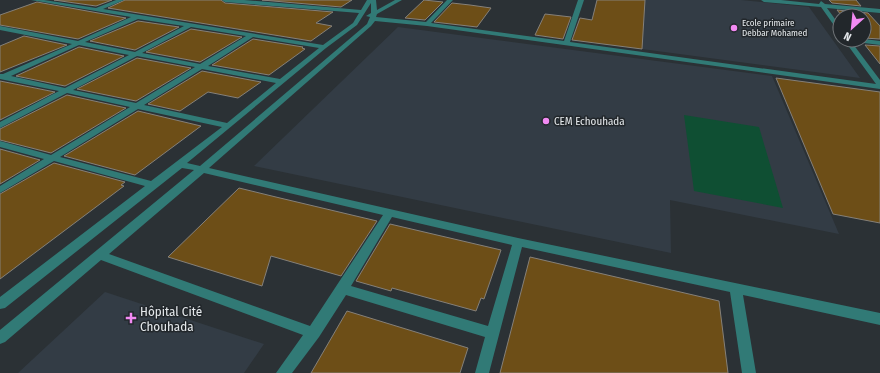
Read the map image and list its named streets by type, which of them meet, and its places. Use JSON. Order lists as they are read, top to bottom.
{
  "places": {
    "other": ["Ecole primaire Debbar Mohamed", "CEM Echouhada"],
    "health": ["Hôpital Cité Chouhada"]
  },
  "north": "bottom left"
}
